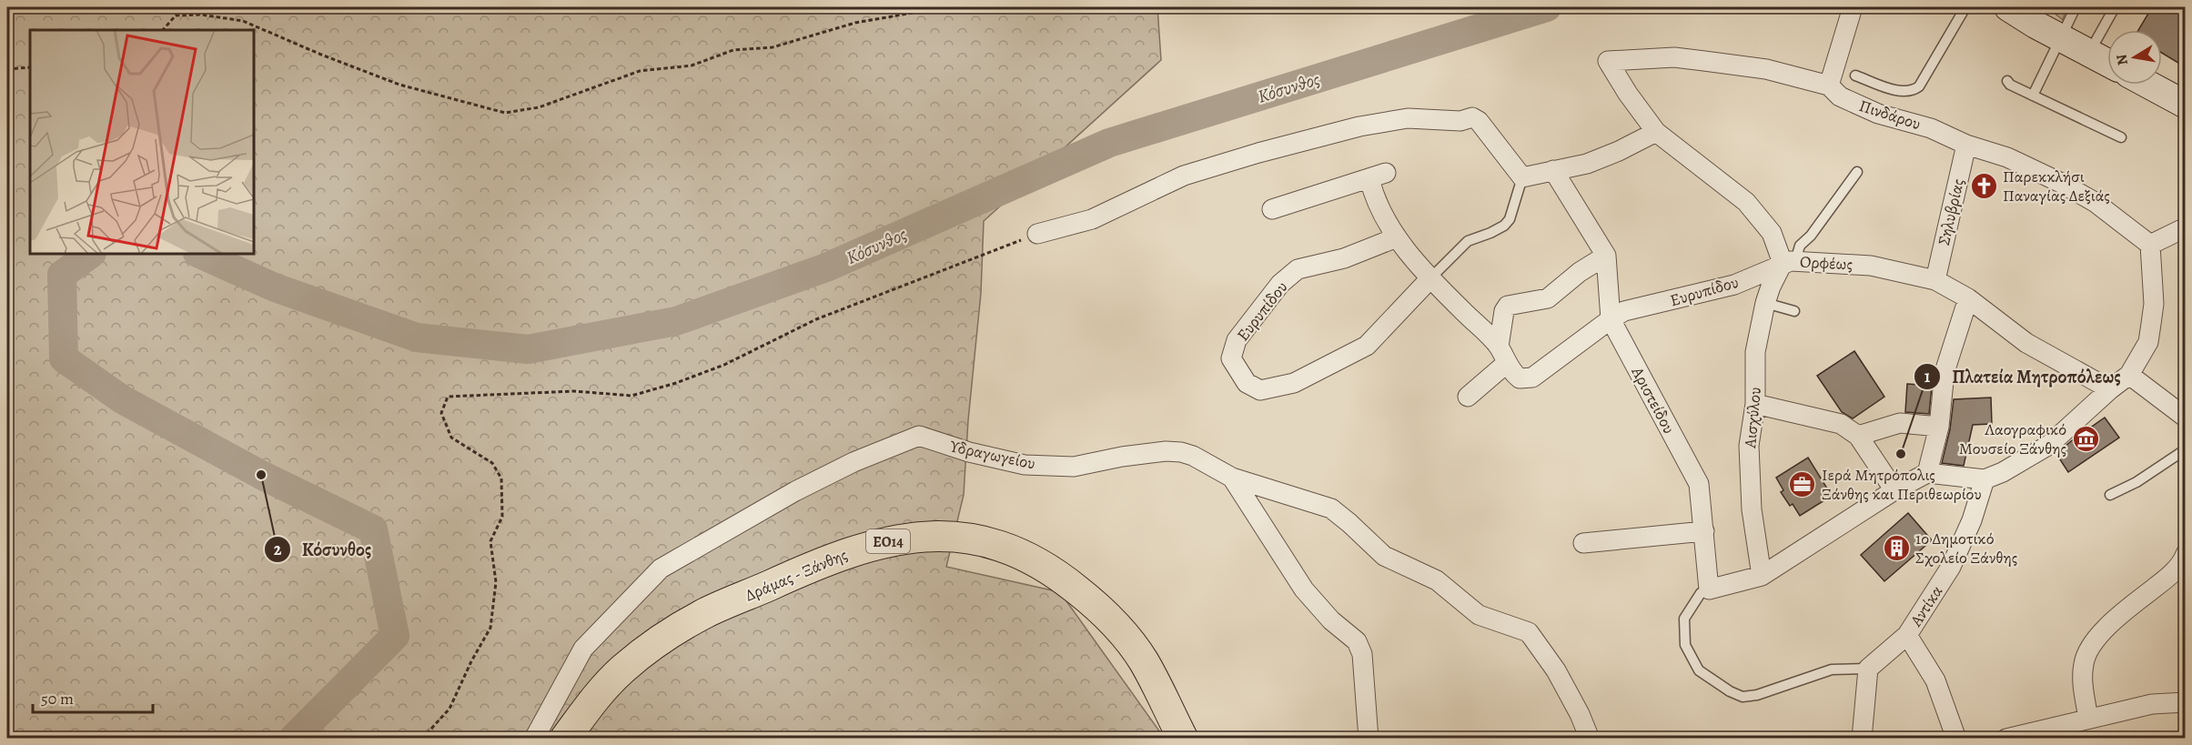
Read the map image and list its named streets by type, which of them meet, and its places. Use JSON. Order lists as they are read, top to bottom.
{
  "streets": {
    "main road": ["ΕΟ14", "Δράμας - Ξάνθης"],
    "street": [
      "Πινδάρου",
      "Σηλυβρίας",
      "Ορφέως",
      "Ευρυπίδου",
      "Αριστείδου",
      "Αισχύλου",
      "Υδραγωγείου",
      "Αντίκα"
    ]
  },
  "crossings": [
    ["Πινδάρου", "Σηλυβρίας"],
    ["Πινδάρου", "Ορφέως"],
    ["Σηλυβρίας", "Ορφέως"],
    ["Ορφέως", "Ευρυπίδου"],
    ["Ορφέως", "Αισχύλου"],
    ["Ευρυπίδου", "Αριστείδου"],
    ["Ευρυπίδου", "Αισχύλου"]
  ],
  "water": ["Κόσυνθος"],
  "places": {
    "church": ["Παρεκκλήσι Παναγίας Δεξιάς"],
    "museum": ["Λαογραφικό Μουσείο Ξάνθης"],
    "other": ["Πλατεία Μητροπόλεως", "Κόσυνθος"],
    "office": ["Ιερά Μητρόπολις Ξάνθης και Περιθεωρίου"],
    "building": ["1ο Δημοτικό Σχολείο Ξάνθης"]
  },
  "scale_bar": "50 m",
  "north": "left"
}
